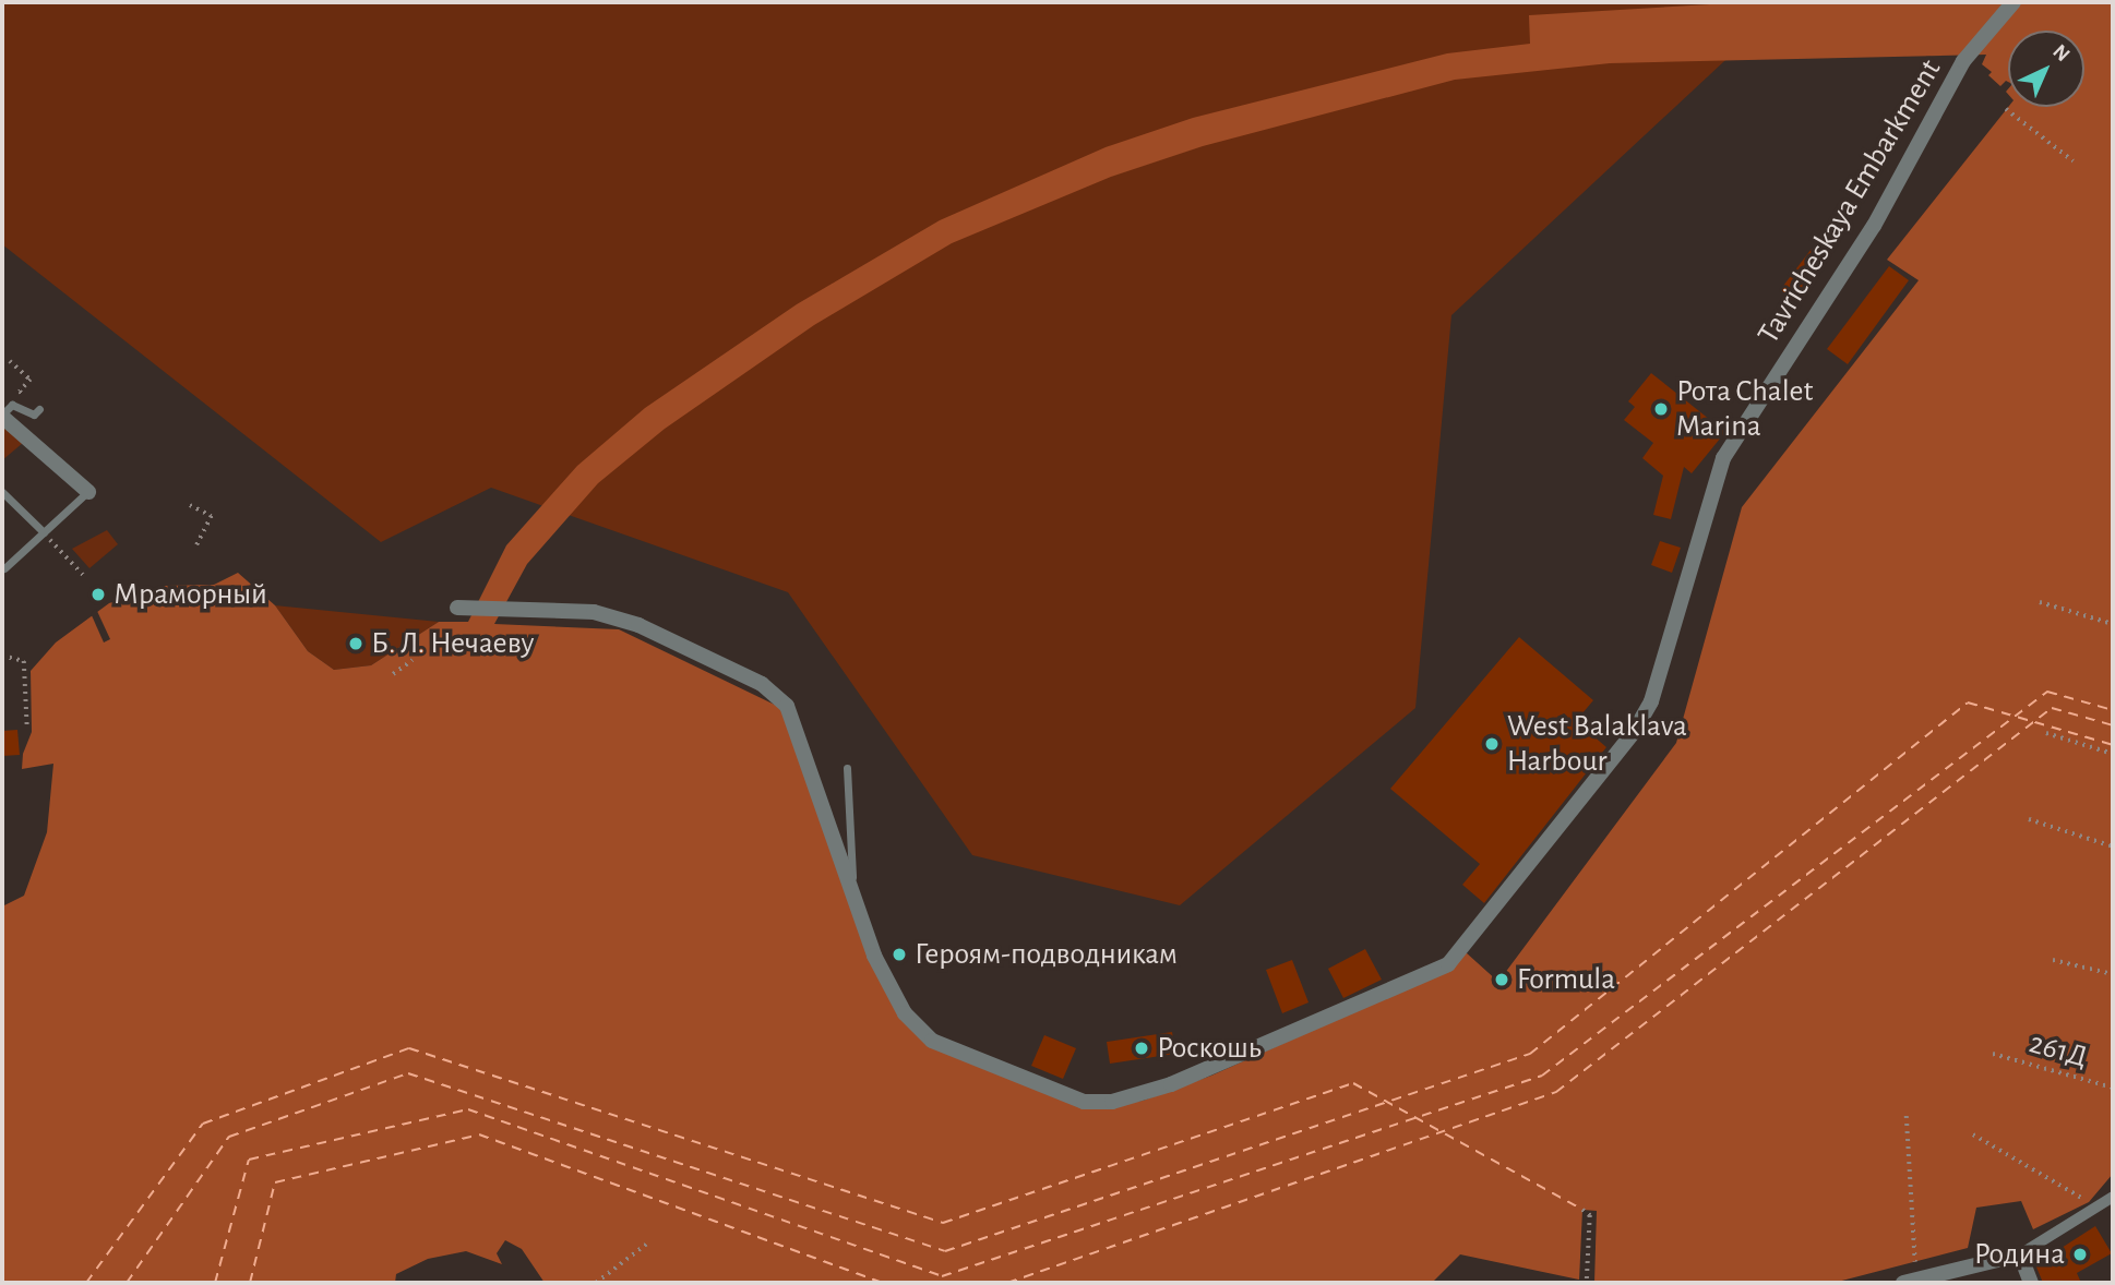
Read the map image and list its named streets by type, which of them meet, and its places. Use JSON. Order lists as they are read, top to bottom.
{
  "streets": {
    "street": ["Tavricheskaya Embarkment"],
    "path": ["261Д"]
  },
  "places": [
    "Рота Chalet Marina",
    "Мраморный",
    "Б. Л. Нечаеву",
    "West Balaklava Harbour",
    "Героям-подводникам",
    "Formula",
    "Роскошь",
    "Родина"
  ],
  "north": "top right"
}
